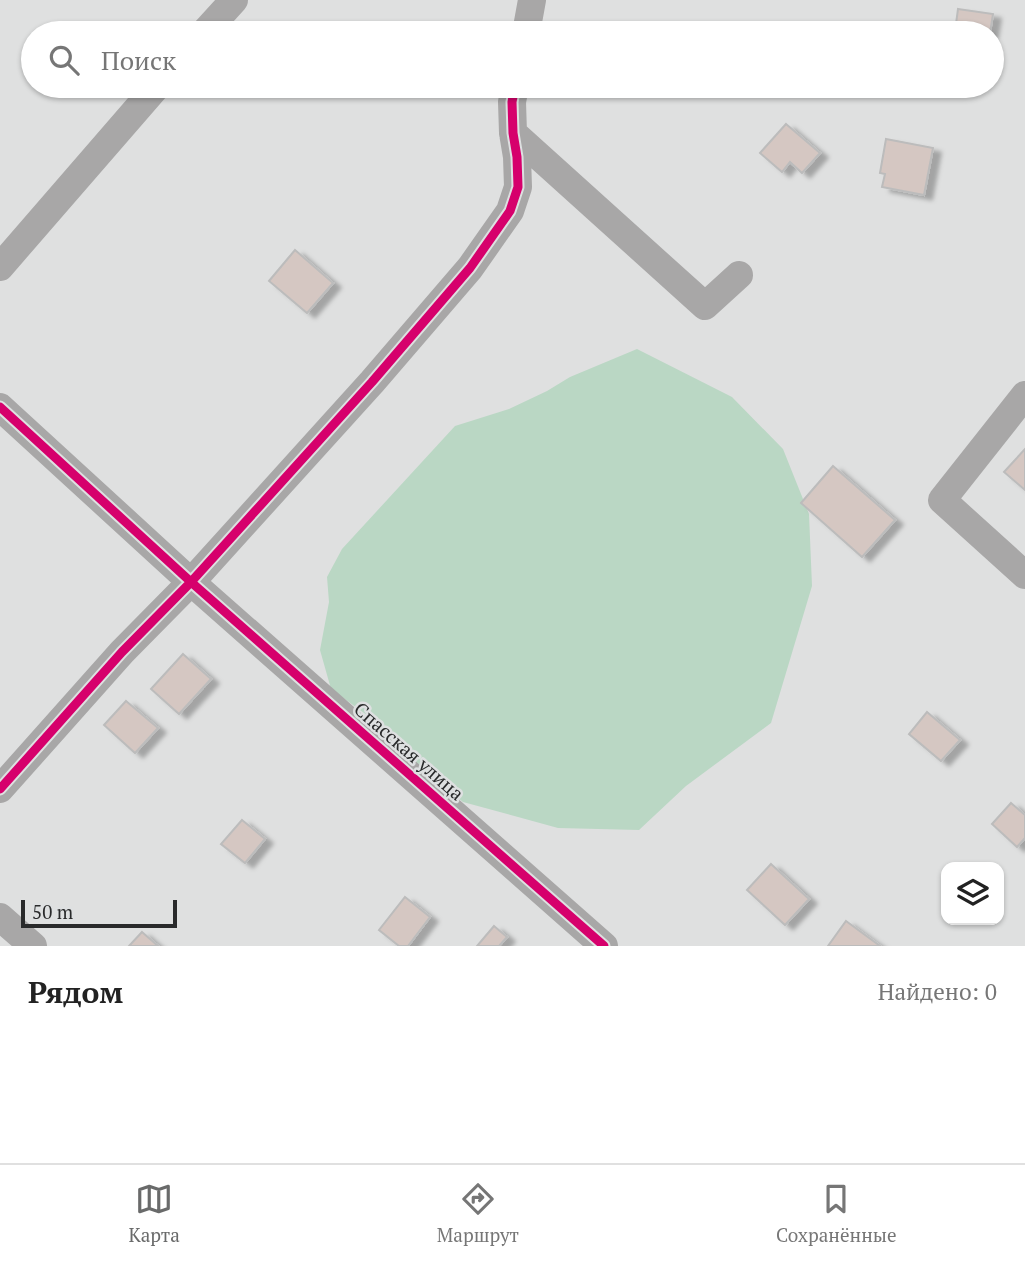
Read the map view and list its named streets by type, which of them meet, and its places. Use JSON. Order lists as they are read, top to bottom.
{
  "streets": {
    "street": ["Спасская улица"]
  },
  "scale_bar": "50 m",
  "page": {
    "search": "Поиск",
    "scale": "50 m",
    "heading": ["Рядом", "Найдено: 0"],
    "nav": ["Карта", "Маршрут", "Сохранённые"]
  }
}
